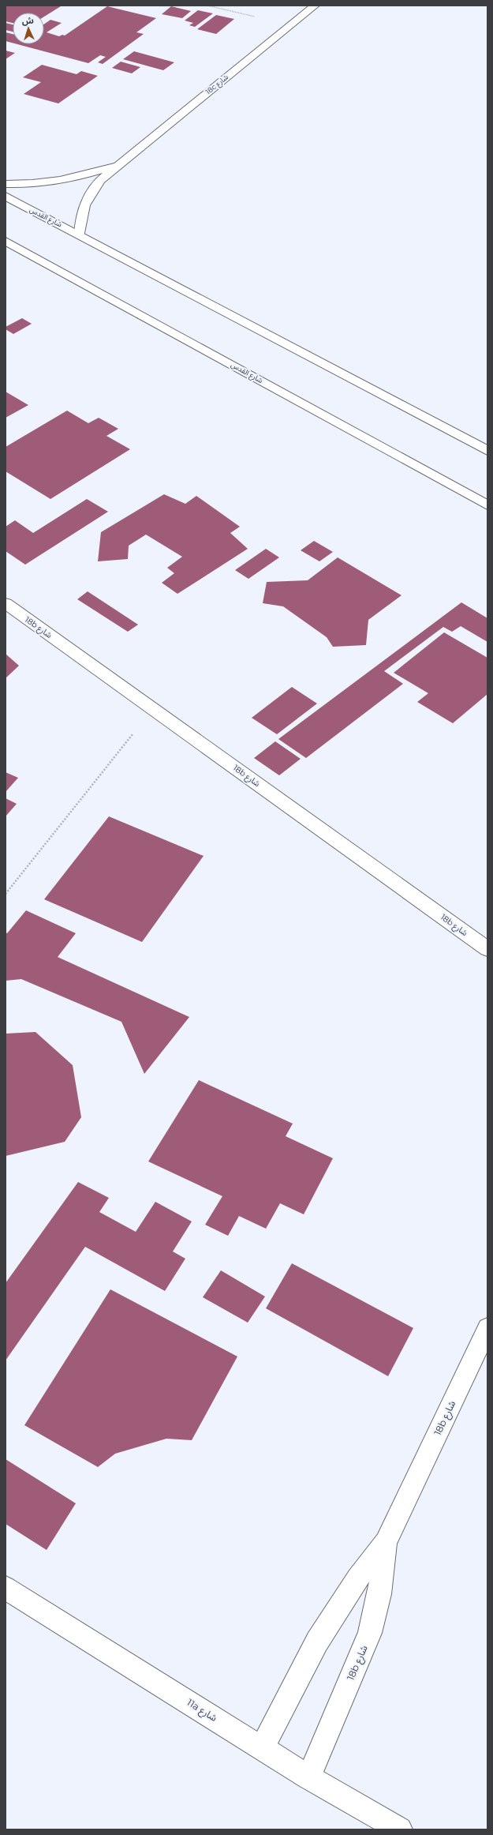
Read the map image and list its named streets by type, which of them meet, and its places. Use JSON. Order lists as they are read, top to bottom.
{
  "streets": {
    "street": [
      "18c شارع",
      "شارع القدس",
      "18b شارع",
      "11a شارع"
    ]
  },
  "crossings": [
    ["18c شارع", "شارع القدس"],
    ["18b شارع", "11a شارع"]
  ],
  "north": "top"
}
